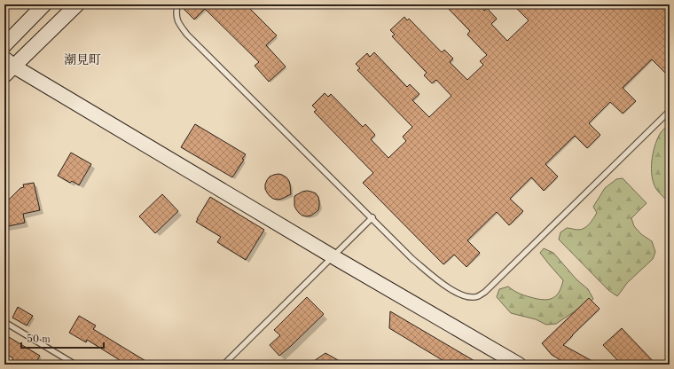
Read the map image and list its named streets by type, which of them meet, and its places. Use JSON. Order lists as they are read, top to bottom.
{
  "districts": ["潮見町"],
  "scale_bar": "50 m"
}
